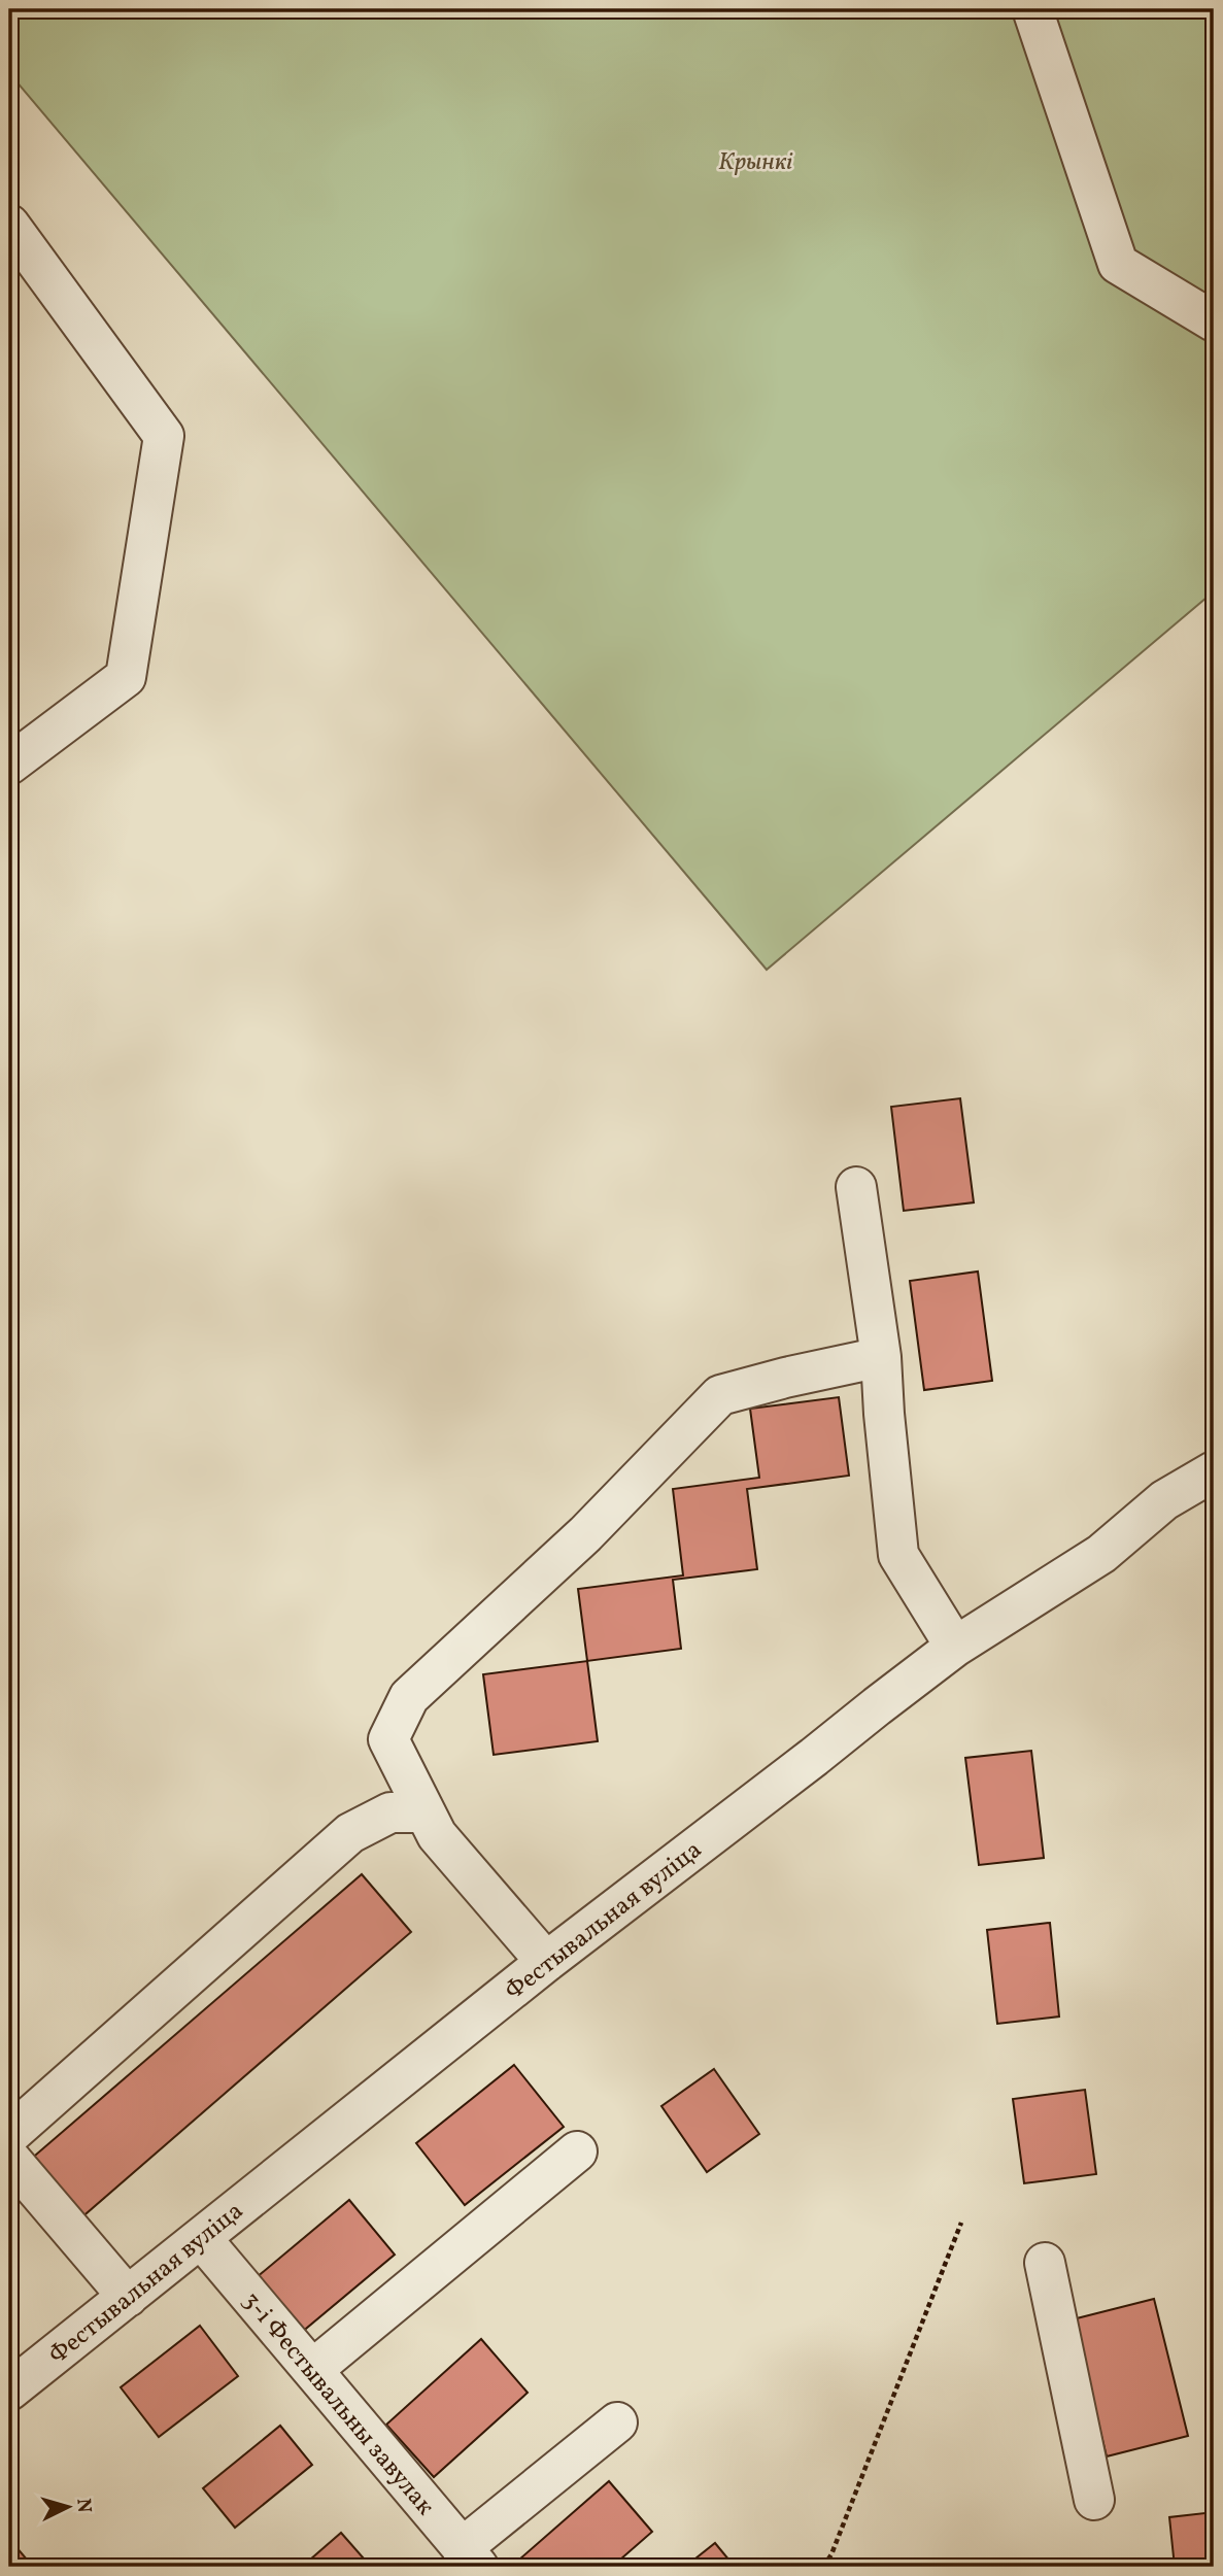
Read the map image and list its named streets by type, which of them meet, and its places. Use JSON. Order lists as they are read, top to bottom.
{
  "streets": {
    "street": ["Фестывальная вуліца", "3-і Фестывальны завулак"]
  },
  "crossings": [
    ["Фестывальная вуліца", "3-і Фестывальны завулак"]
  ],
  "parks": ["Крынкі"],
  "north": "right"
}
